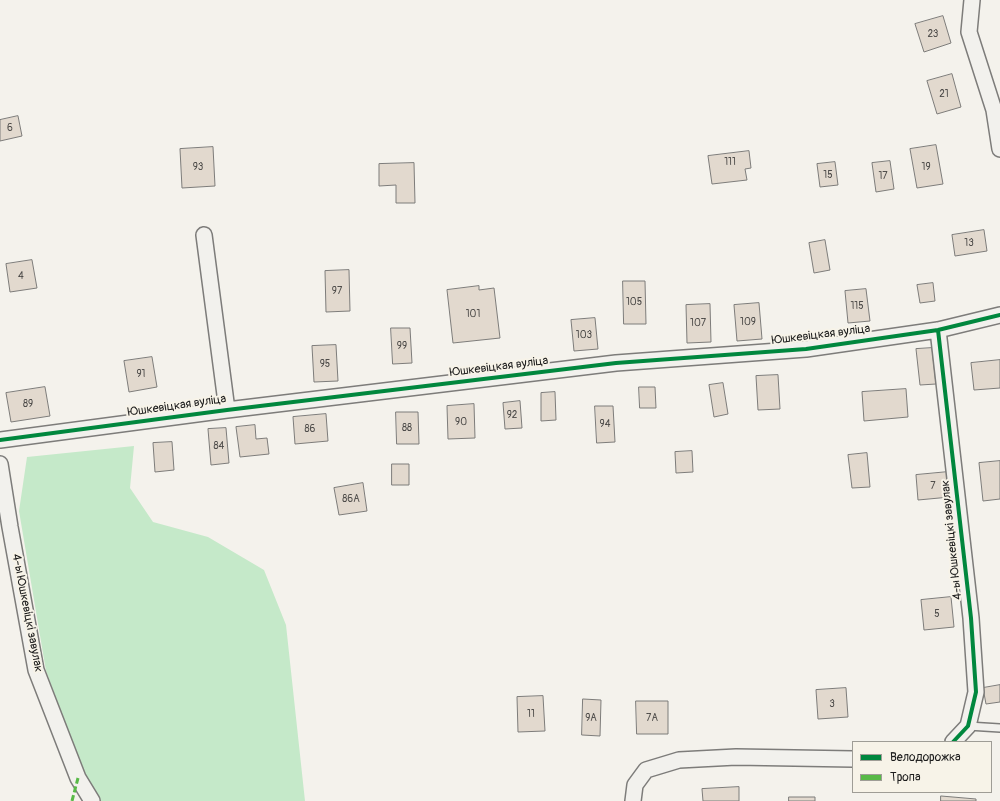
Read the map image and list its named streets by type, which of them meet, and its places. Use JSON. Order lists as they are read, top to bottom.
{
  "streets": {
    "street": ["Юшкевіцкая вуліца", "4-ы Юшкевіцкі завулак"]
  },
  "crossings": [
    ["Юшкевіцкая вуліца", "4-ы Юшкевіцкі завулак"]
  ],
  "house_numbers": [
    "23",
    "21",
    "6",
    "111",
    "93",
    "19",
    "15",
    "17",
    "13",
    "4",
    "97",
    "105",
    "115",
    "101",
    "109",
    "107",
    "103",
    "99",
    "95",
    "91",
    "89",
    "92",
    "90",
    "94",
    "88",
    "86",
    "84",
    "7",
    "86А",
    "5",
    "3",
    "11",
    "9А",
    "7А"
  ],
  "legend": ["Велодорожка", "Тропа"]
}
